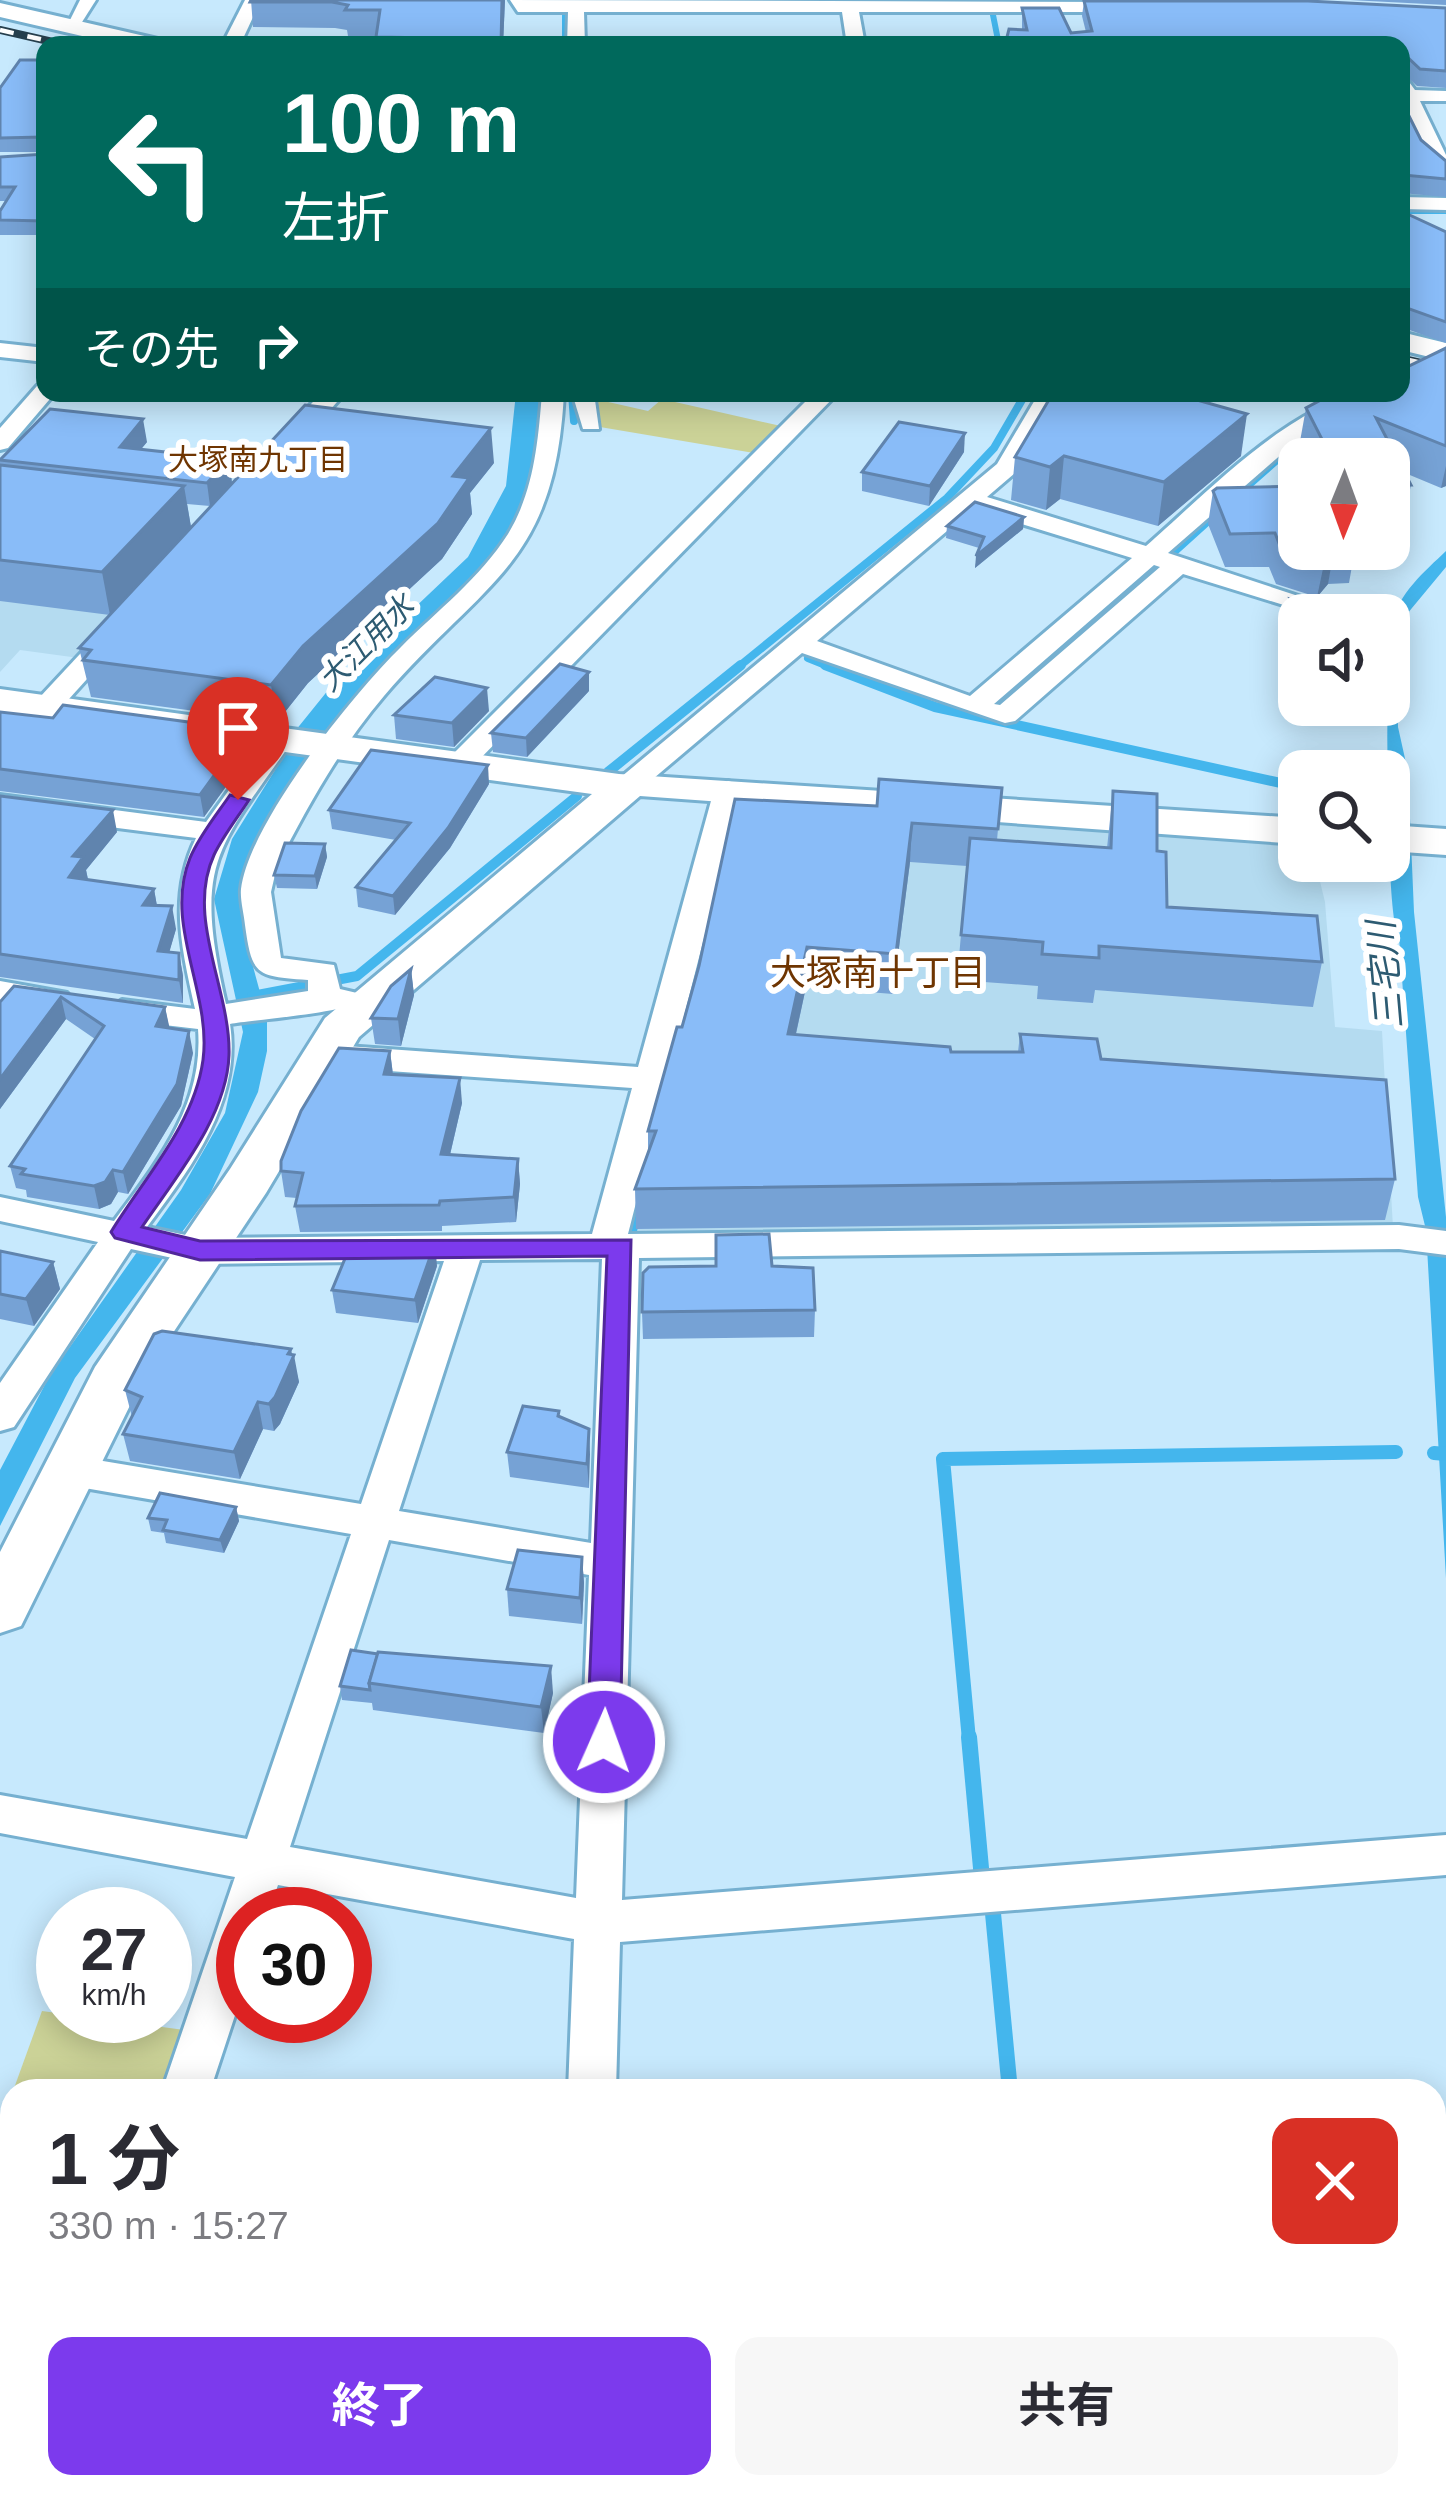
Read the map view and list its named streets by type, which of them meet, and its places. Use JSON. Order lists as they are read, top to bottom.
{
  "districts": ["大塚南九丁目", "大塚南十丁目"],
  "water": ["大江用水", "三宅川"],
  "north": "bottom",
  "page": {
    "turn": ["100 m", "左折"],
    "then": "その先",
    "speed": "27 km/h",
    "limit": "30",
    "heading": ["1 分", "330 m · 15:27"],
    "buttons": ["終了", "共有"]
  }
}
